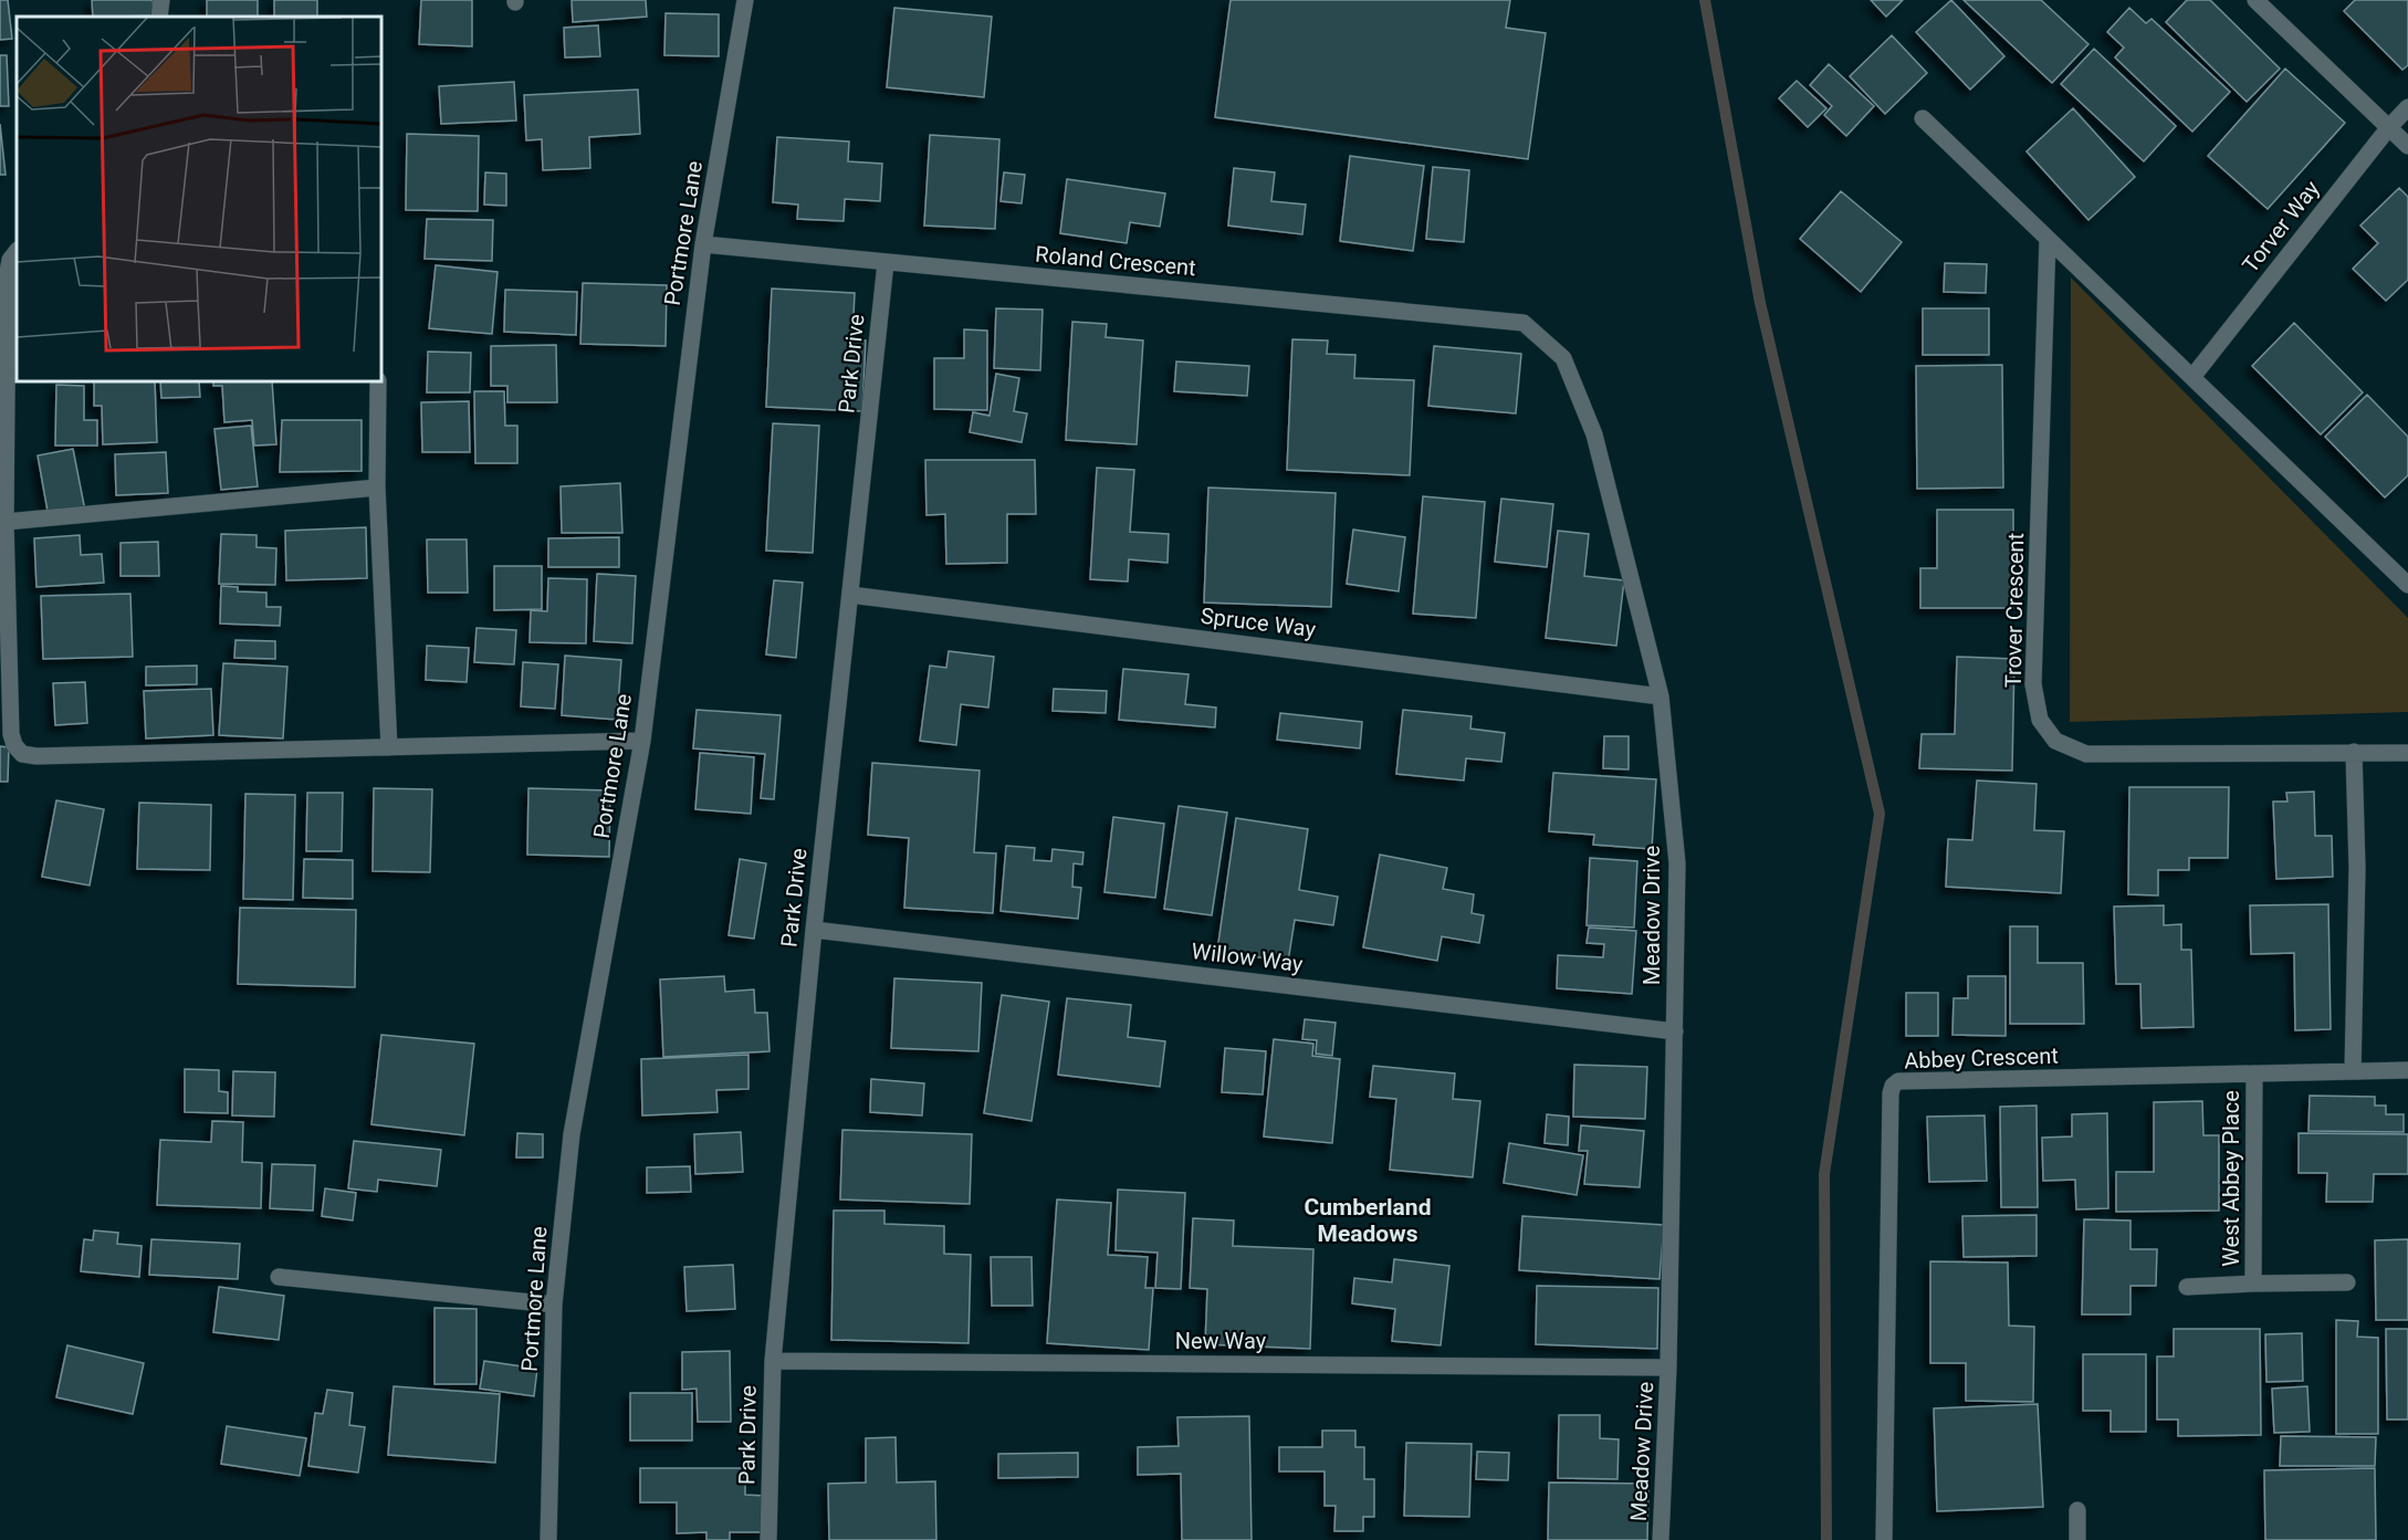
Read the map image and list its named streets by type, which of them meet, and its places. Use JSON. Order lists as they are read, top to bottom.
{
  "streets": {
    "street": [
      "Torver Way",
      "Portmore Lane",
      "Roland Crescent",
      "Park Drive",
      "Trover Crescent",
      "Spruce Way",
      "Meadow Drive",
      "Willow Way",
      "Abbey Crescent",
      "West Abbey Place",
      "New Way"
    ]
  },
  "crossings": [
    ["Portmore Lane", "Roland Crescent"],
    ["Roland Crescent", "Park Drive"],
    ["Roland Crescent", "Meadow Drive"],
    ["Park Drive", "Spruce Way"],
    ["Park Drive", "Willow Way"],
    ["Park Drive", "New Way"],
    ["Spruce Way", "Meadow Drive"],
    ["Meadow Drive", "Willow Way"],
    ["Meadow Drive", "New Way"],
    ["Abbey Crescent", "West Abbey Place"]
  ],
  "districts": ["Cumberland Meadows"]
}
